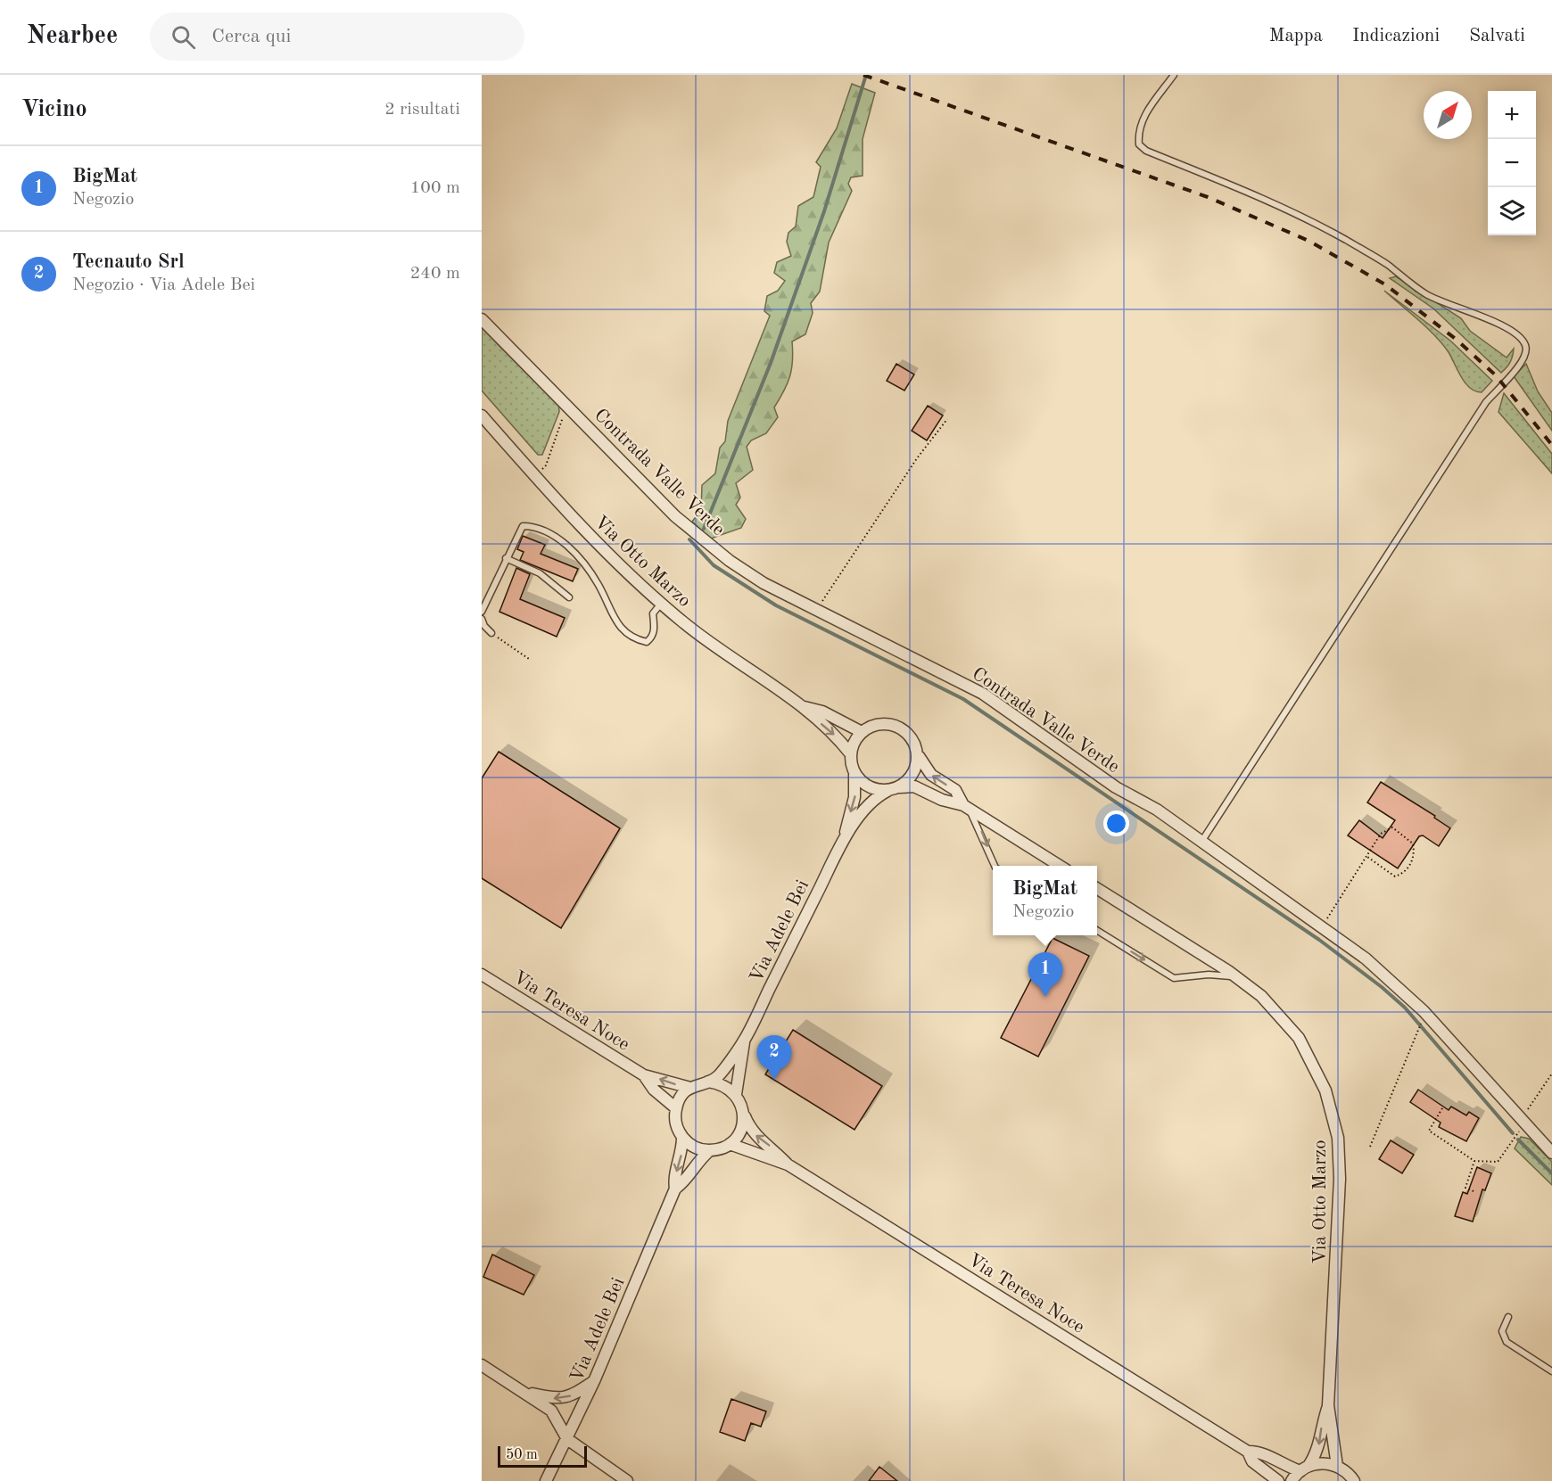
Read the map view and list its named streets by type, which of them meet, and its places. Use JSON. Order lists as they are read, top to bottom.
{
  "streets": {
    "street": [
      "Contrada Valle Verde",
      "Via Otto Marzo",
      "Via Adele Bei",
      "Via Teresa Noce"
    ]
  },
  "crossings": [
    ["Via Otto Marzo", "Via Teresa Noce"],
    ["Via Adele Bei", "Via Teresa Noce"]
  ],
  "scale_bar": "50 m",
  "north": "top right",
  "page": {
    "header": "Nearbee",
    "search": "Cerca qui",
    "nav": ["Mappa", "Indicazioni", "Salvati"],
    "heading": ["Vicino", "2 risultati"],
    "map_buttons": ["+", "−"],
    "list": [
      {
        "mark": "1",
        "name": "BigMat",
        "note": "Negozio",
        "value": "100 m"
      },
      {
        "mark": "2",
        "name": "Tecnauto Srl",
        "note": "Negozio · Via Adele Bei",
        "value": "240 m"
      }
    ],
    "popup": ["BigMat", "Negozio"],
    "pins": ["1", "2"],
    "scale": "50 m"
  }
}
